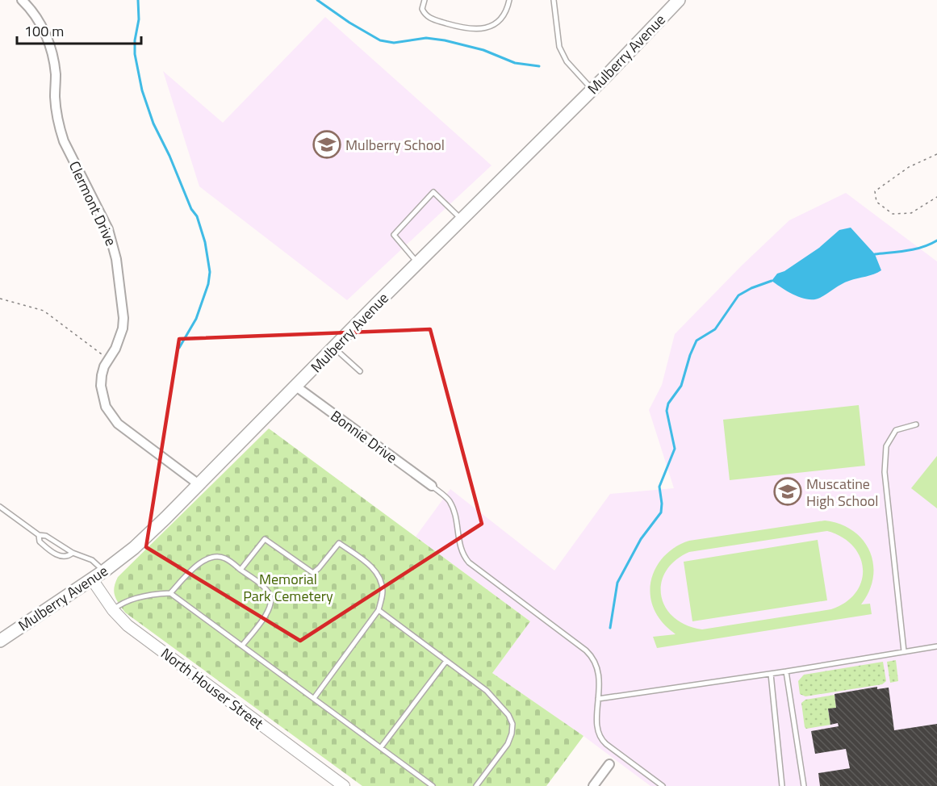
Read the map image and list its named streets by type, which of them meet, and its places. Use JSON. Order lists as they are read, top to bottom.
{
  "streets": {
    "main road": ["Mulberry Avenue"],
    "street": ["Clermont Drive", "Bonnie Drive", "North Houser Street"]
  },
  "crossings": [
    ["Mulberry Avenue", "Clermont Drive"],
    ["Mulberry Avenue", "Bonnie Drive"],
    ["Mulberry Avenue", "North Houser Street"]
  ],
  "parks": ["Memorial Park Cemetery"],
  "places": {
    "school or university": ["Mulberry School", "Muscatine High School"]
  },
  "scale_bar": "100 m"
}
